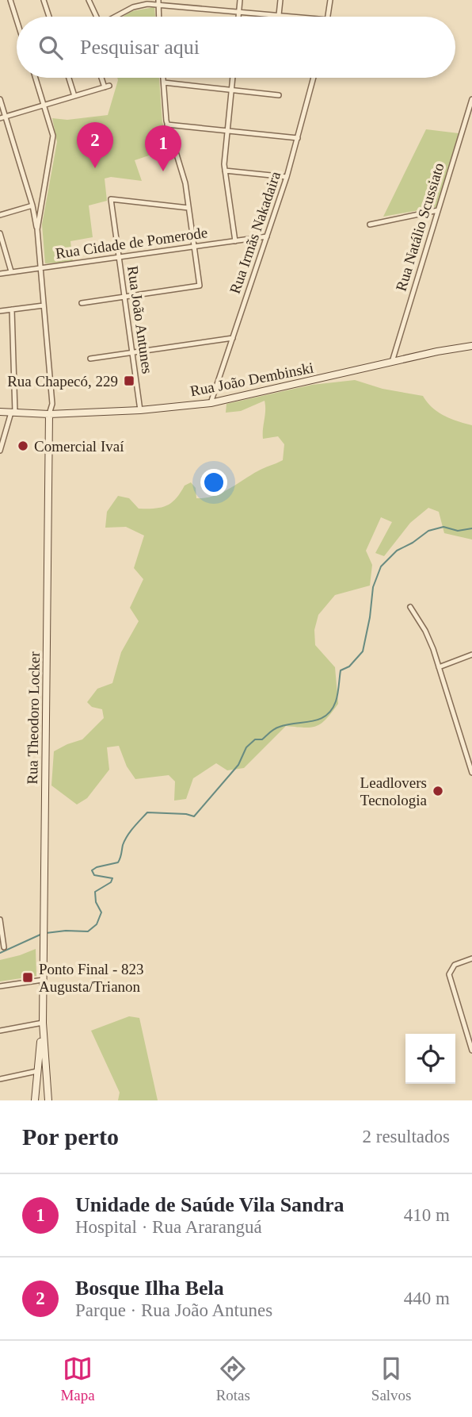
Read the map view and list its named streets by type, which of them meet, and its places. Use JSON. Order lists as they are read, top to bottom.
{
  "streets": {
    "main road": ["Rua João Dembinski", "Rua Theodoro Locker"],
    "street": [
      "Rua Natálio Scussiato",
      "Rua Irmãs Nakadaira",
      "Rua Cidade de Pomerode",
      "Rua João Antunes"
    ]
  },
  "crossings": [
    ["Rua Natálio Scussiato", "Rua João Dembinski"],
    ["Rua Irmãs Nakadaira", "Rua Cidade de Pomerode"],
    ["Rua Irmãs Nakadaira", "Rua João Dembinski"],
    ["Rua Cidade de Pomerode", "Rua João Antunes"],
    ["Rua João Antunes", "Rua João Dembinski"],
    ["Rua João Dembinski", "Rua Theodoro Locker"]
  ],
  "places": {
    "transit": ["Rua Chapecó, 229", "Ponto Final - 823 Augusta/Trianon"],
    "other": ["Comercial Ivaí", "Leadlovers Tecnologia"]
  },
  "page": {
    "search": "Pesquisar aqui",
    "pins": ["2", "1"],
    "heading": ["Por perto", "2 resultados"],
    "list": [
      {
        "mark": "1",
        "name": "Unidade de Saúde Vila Sandra",
        "note": "Hospital · Rua Araranguá",
        "value": "410 m"
      },
      {
        "mark": "2",
        "name": "Bosque Ilha Bela",
        "note": "Parque · Rua João Antunes",
        "value": "440 m"
      }
    ],
    "nav": ["Mapa", "Rotas", "Salvos"]
  }
}
